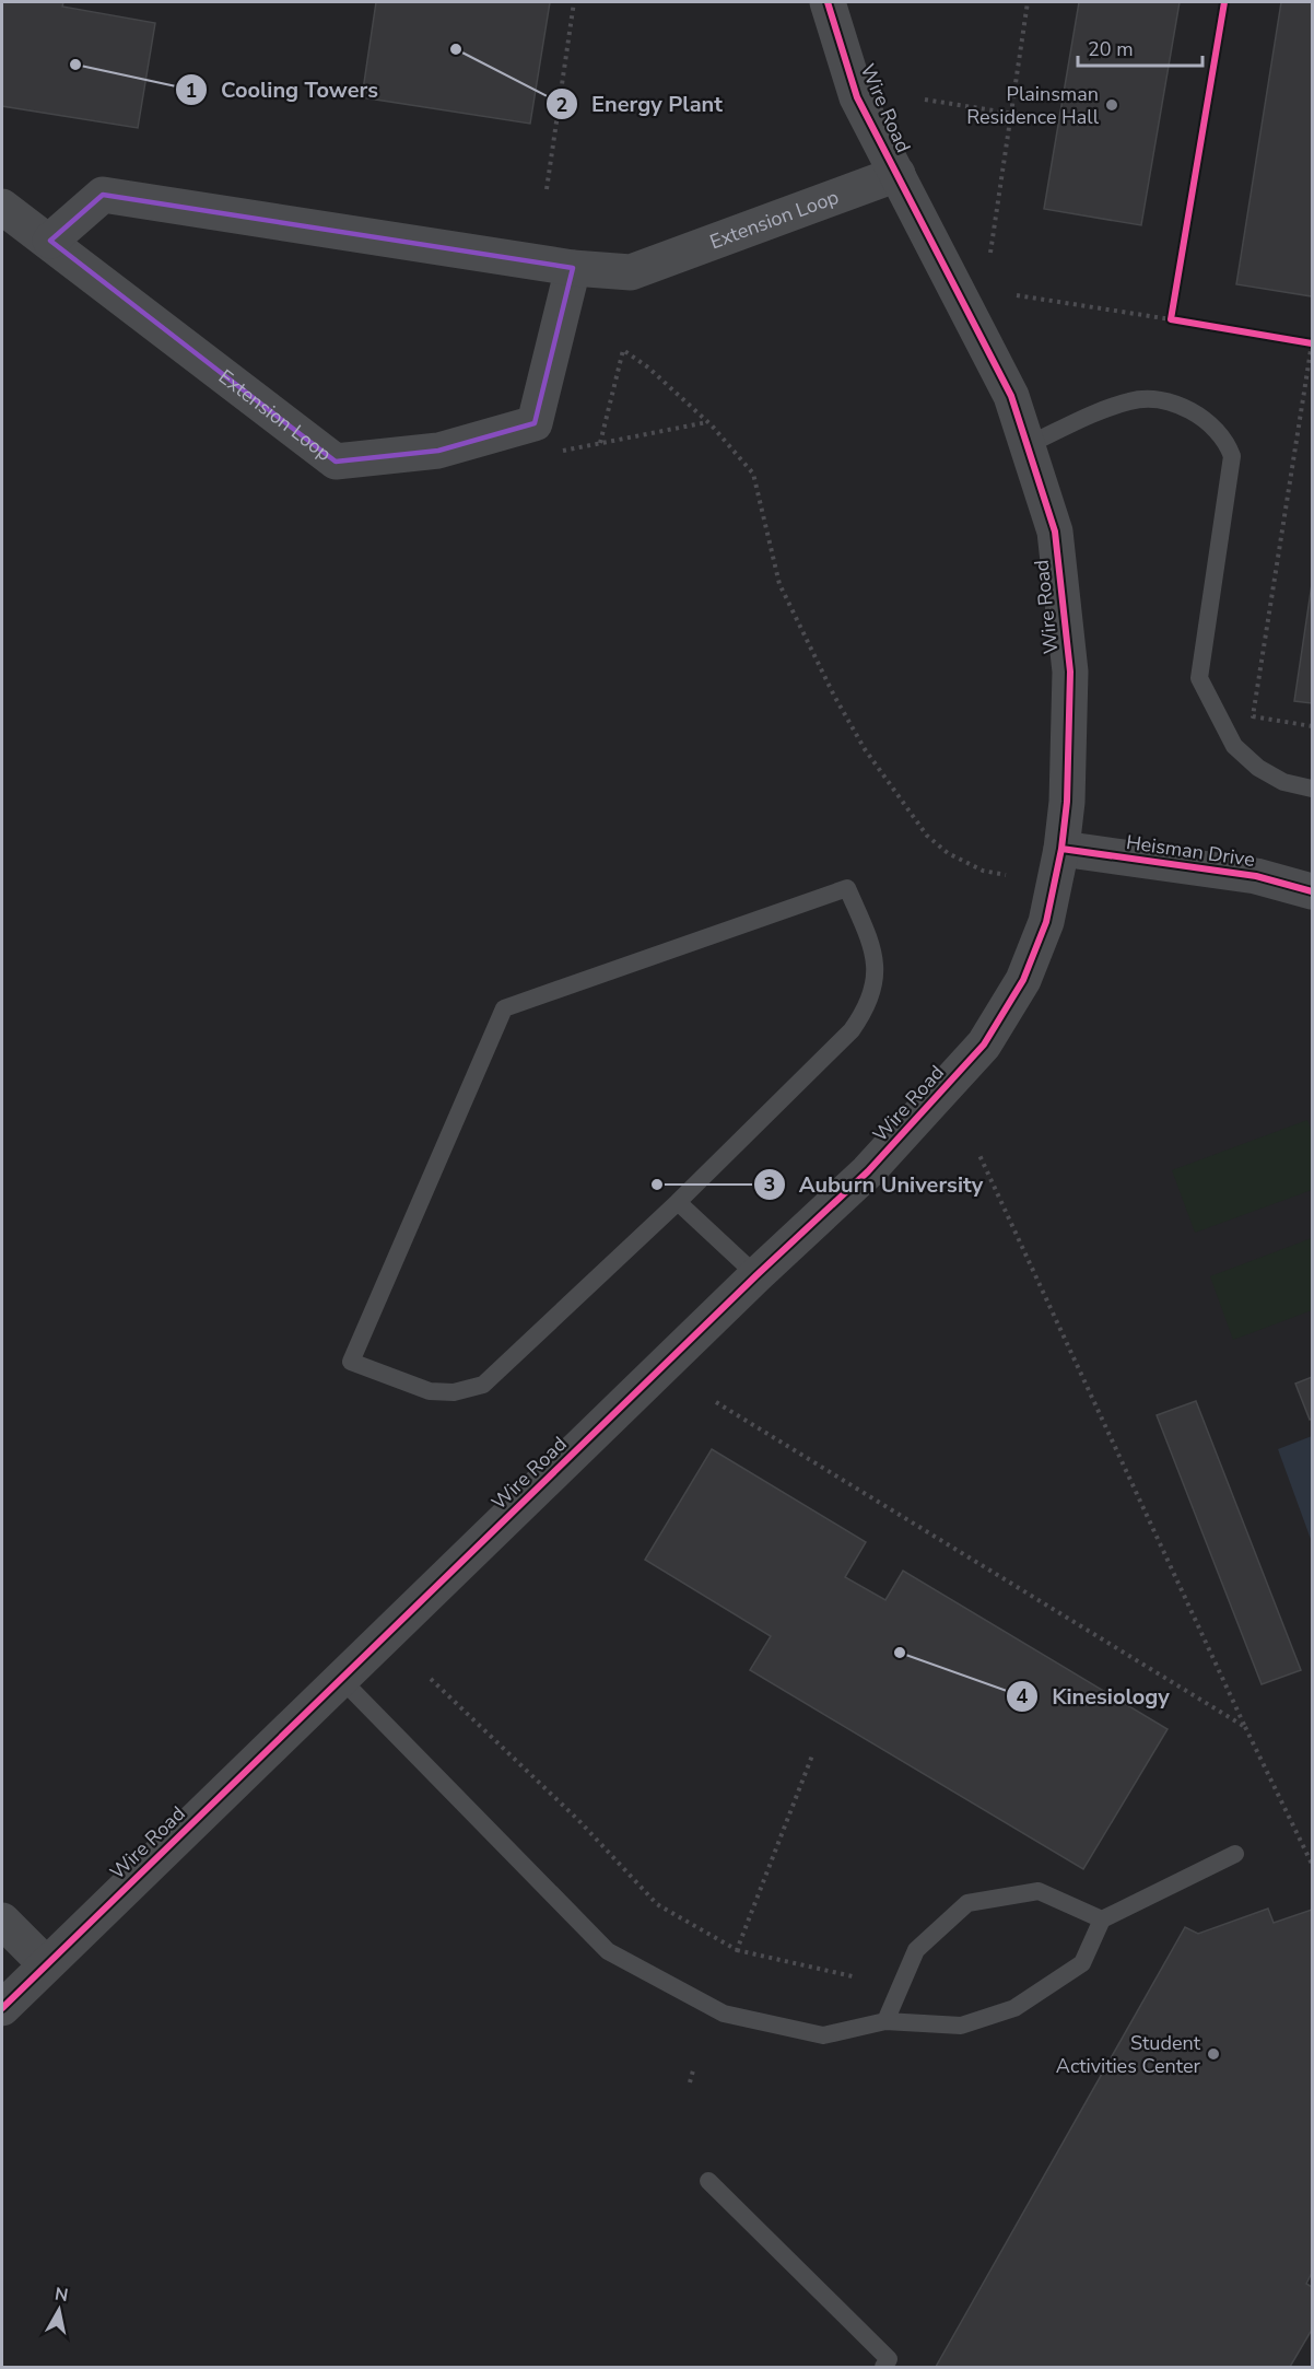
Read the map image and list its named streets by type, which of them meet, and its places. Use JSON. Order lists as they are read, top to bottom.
{
  "streets": {
    "street": ["Wire Road", "Extension Loop", "Heisman Drive"]
  },
  "crossings": [
    ["Wire Road", "Extension Loop"],
    ["Wire Road", "Heisman Drive"]
  ],
  "places": [
    "Energy Plant",
    "Cooling Towers",
    "Plainsman Residence Hall",
    "Auburn University",
    "Kinesiology",
    "Student Activities Center"
  ],
  "scale_bar": "20 m",
  "north": "top"
}
